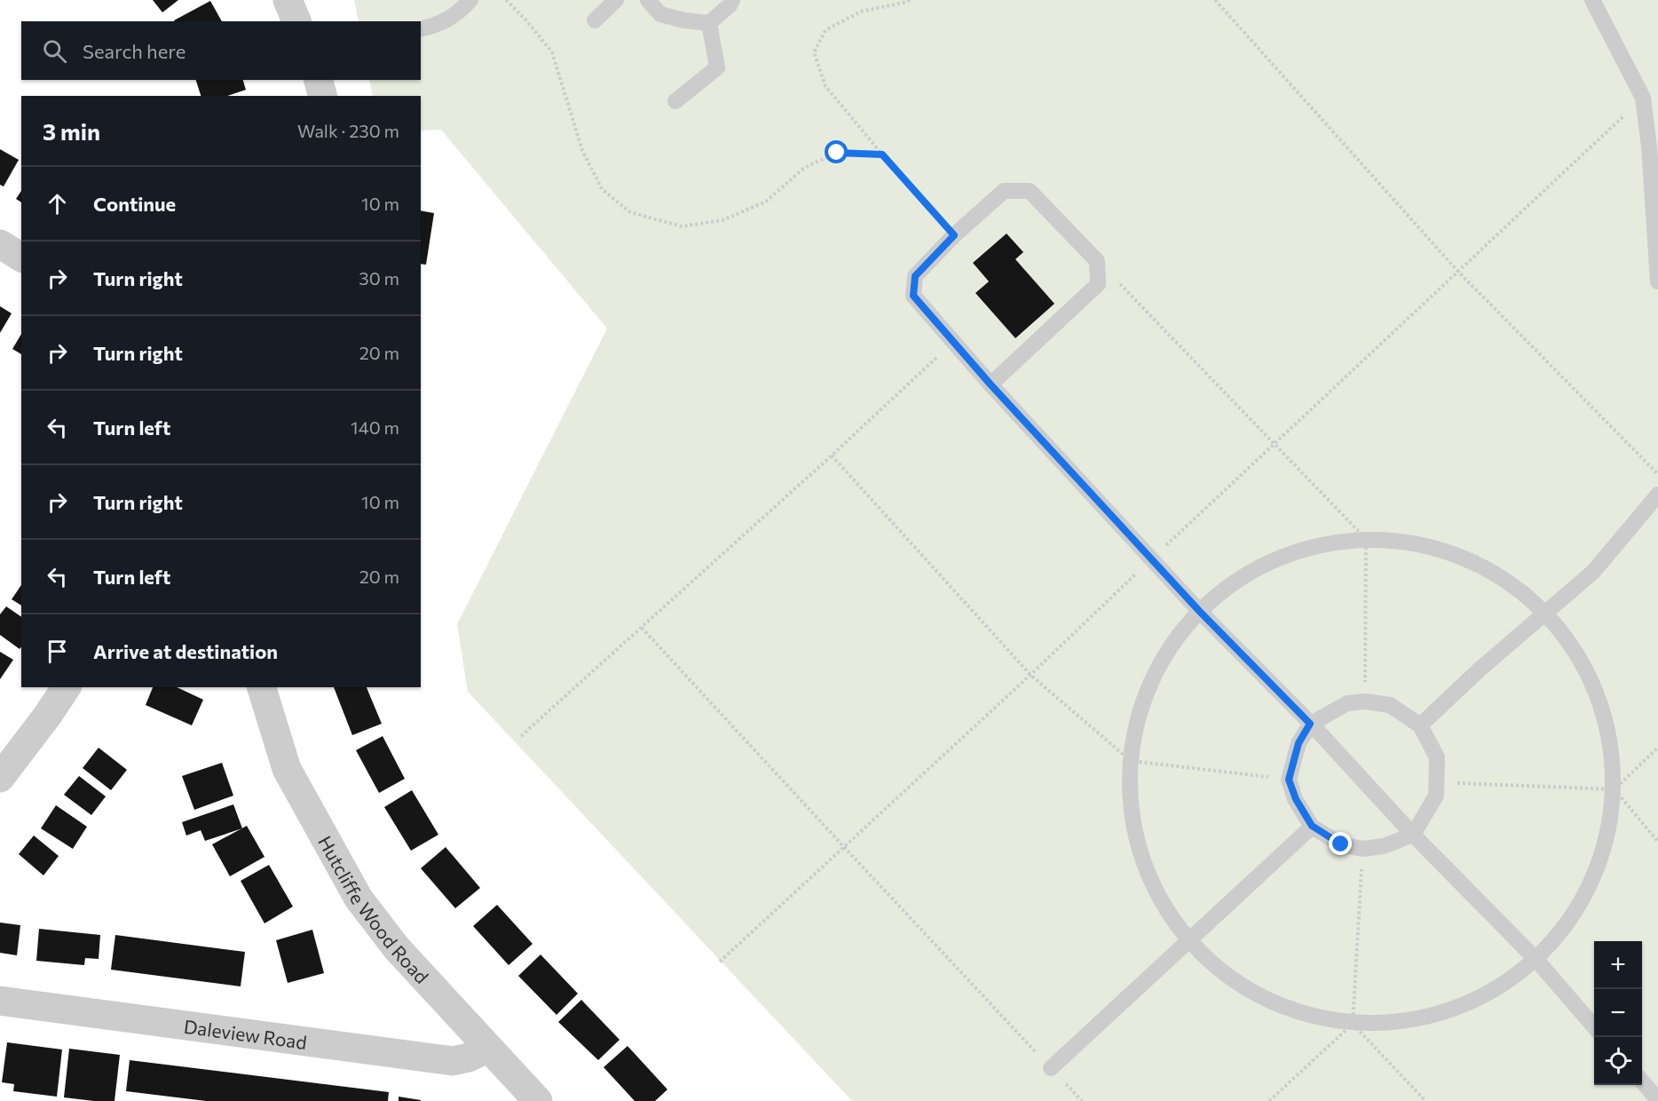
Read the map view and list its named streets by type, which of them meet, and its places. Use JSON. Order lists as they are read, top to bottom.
{
  "streets": {
    "street": ["Hutcliffe Wood Road", "Daleview Road"]
  },
  "crossings": [
    ["Hutcliffe Wood Road", "Daleview Road"]
  ],
  "page": {
    "search": "Search here",
    "heading": ["3 min", "Walk · 230 m"],
    "list": [
      ["Continue", "10 m"],
      ["Turn right", "30 m"],
      ["Turn right", "20 m"],
      ["Turn left", "140 m"],
      ["Turn right", "10 m"],
      ["Turn left", "20 m"],
      "Arrive at destination"
    ],
    "map_buttons": ["+", "−"]
  }
}
